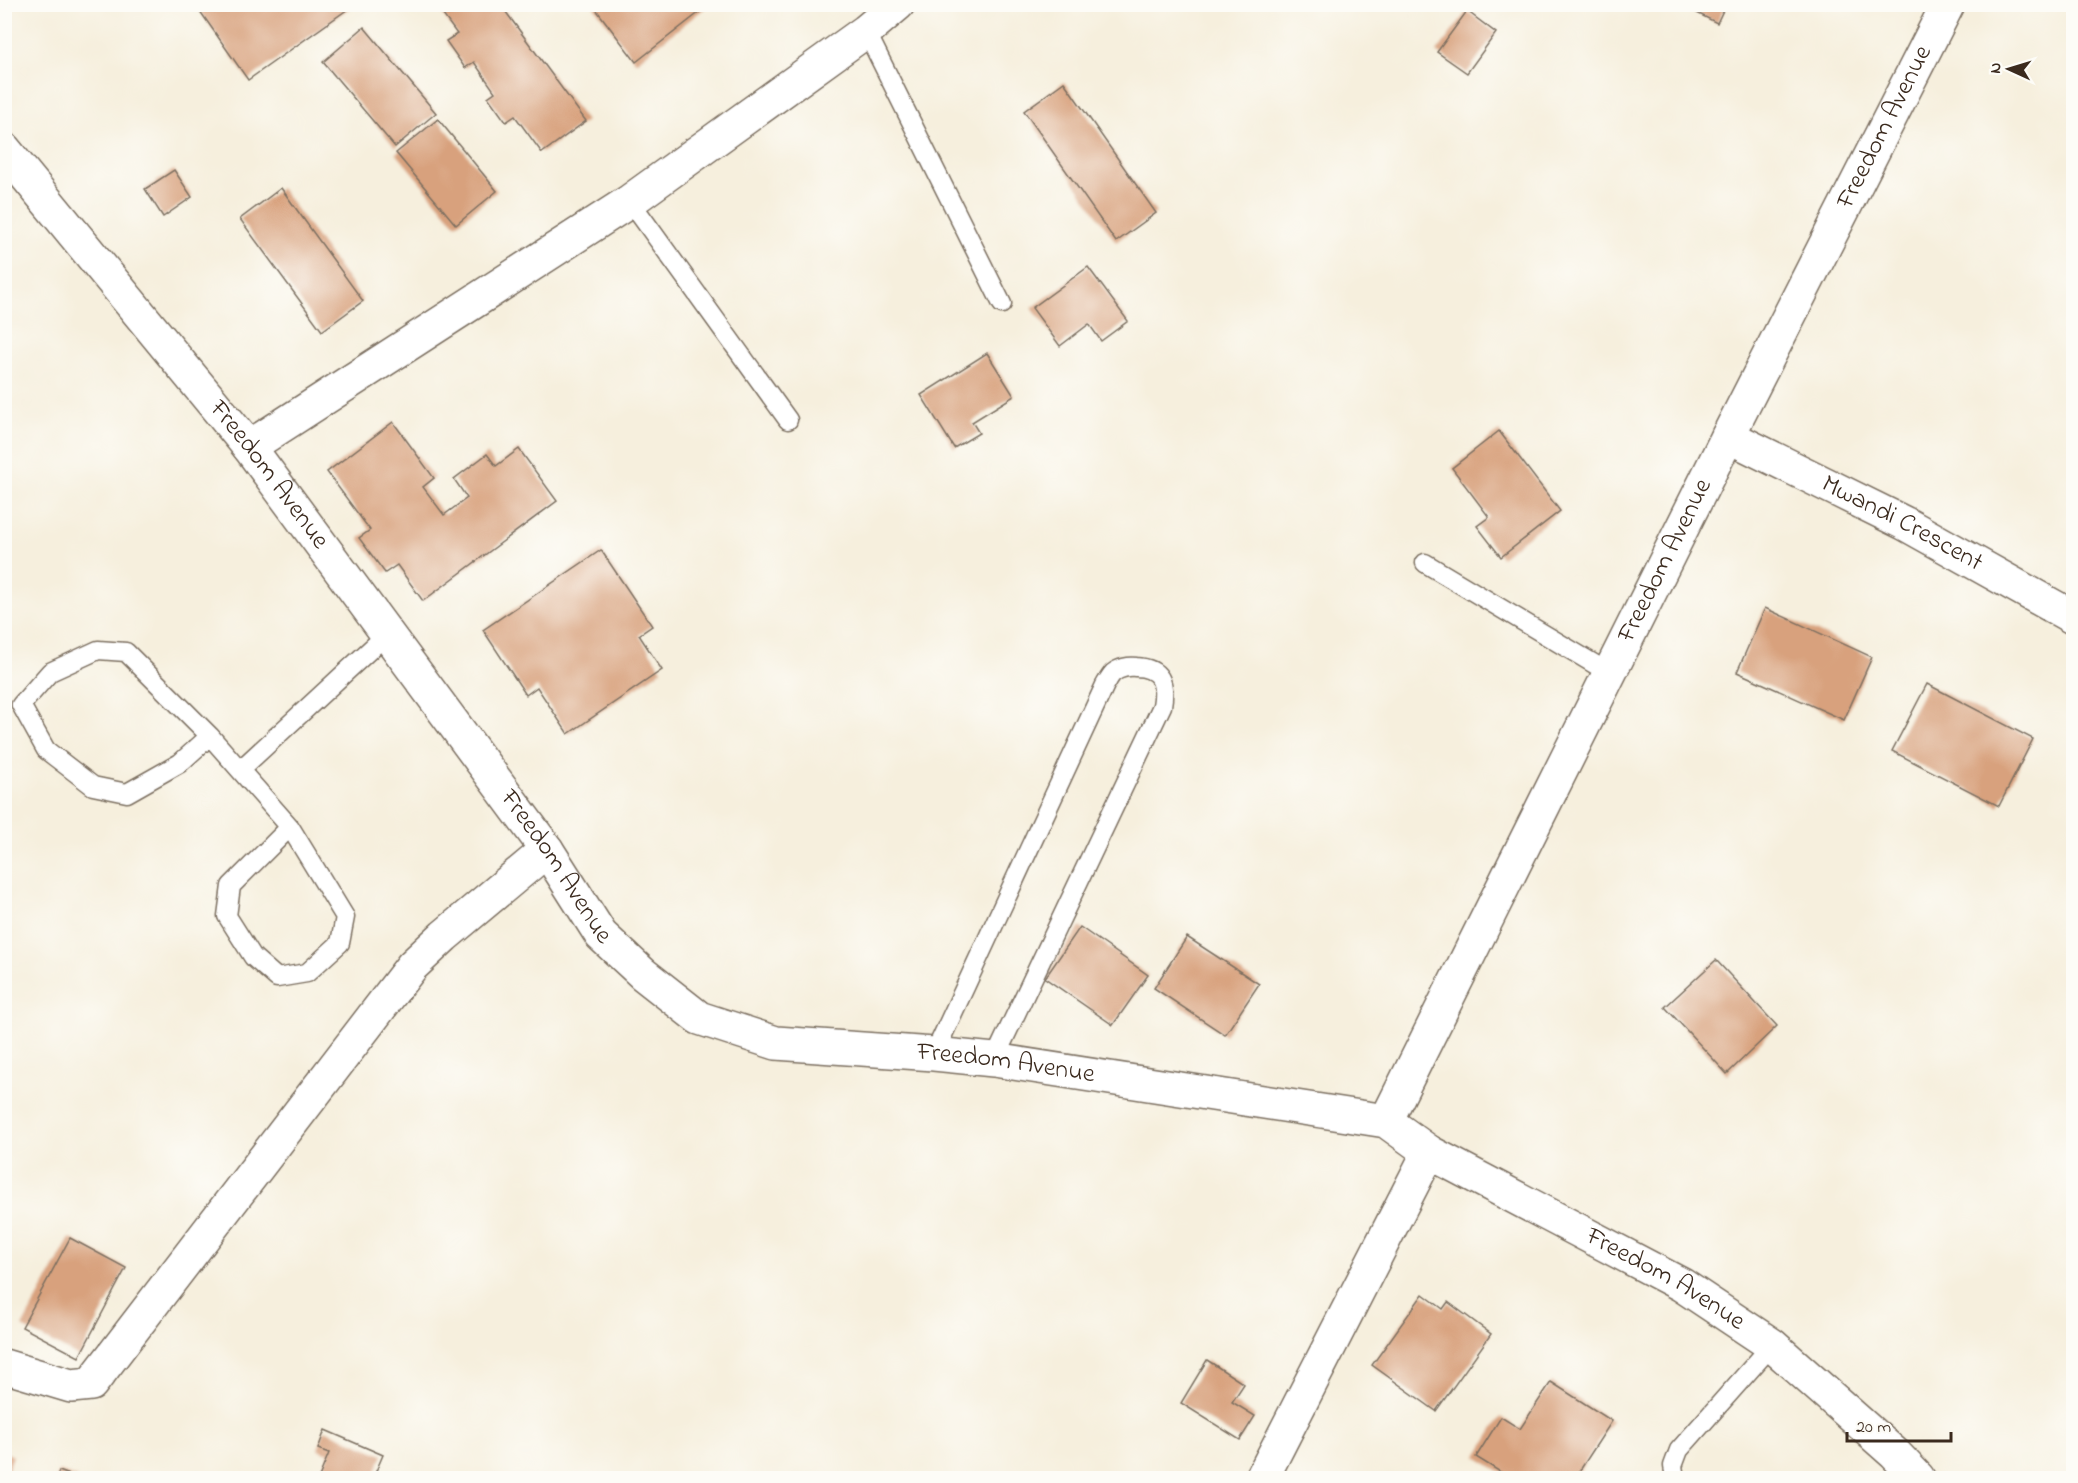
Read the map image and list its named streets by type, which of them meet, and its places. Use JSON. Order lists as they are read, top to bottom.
{
  "streets": {
    "street": ["Freedom Avenue", "Mwandi Crescent"]
  },
  "crossings": [
    ["Freedom Avenue", "Mwandi Crescent"]
  ],
  "scale_bar": "20 m",
  "north": "left"
}
